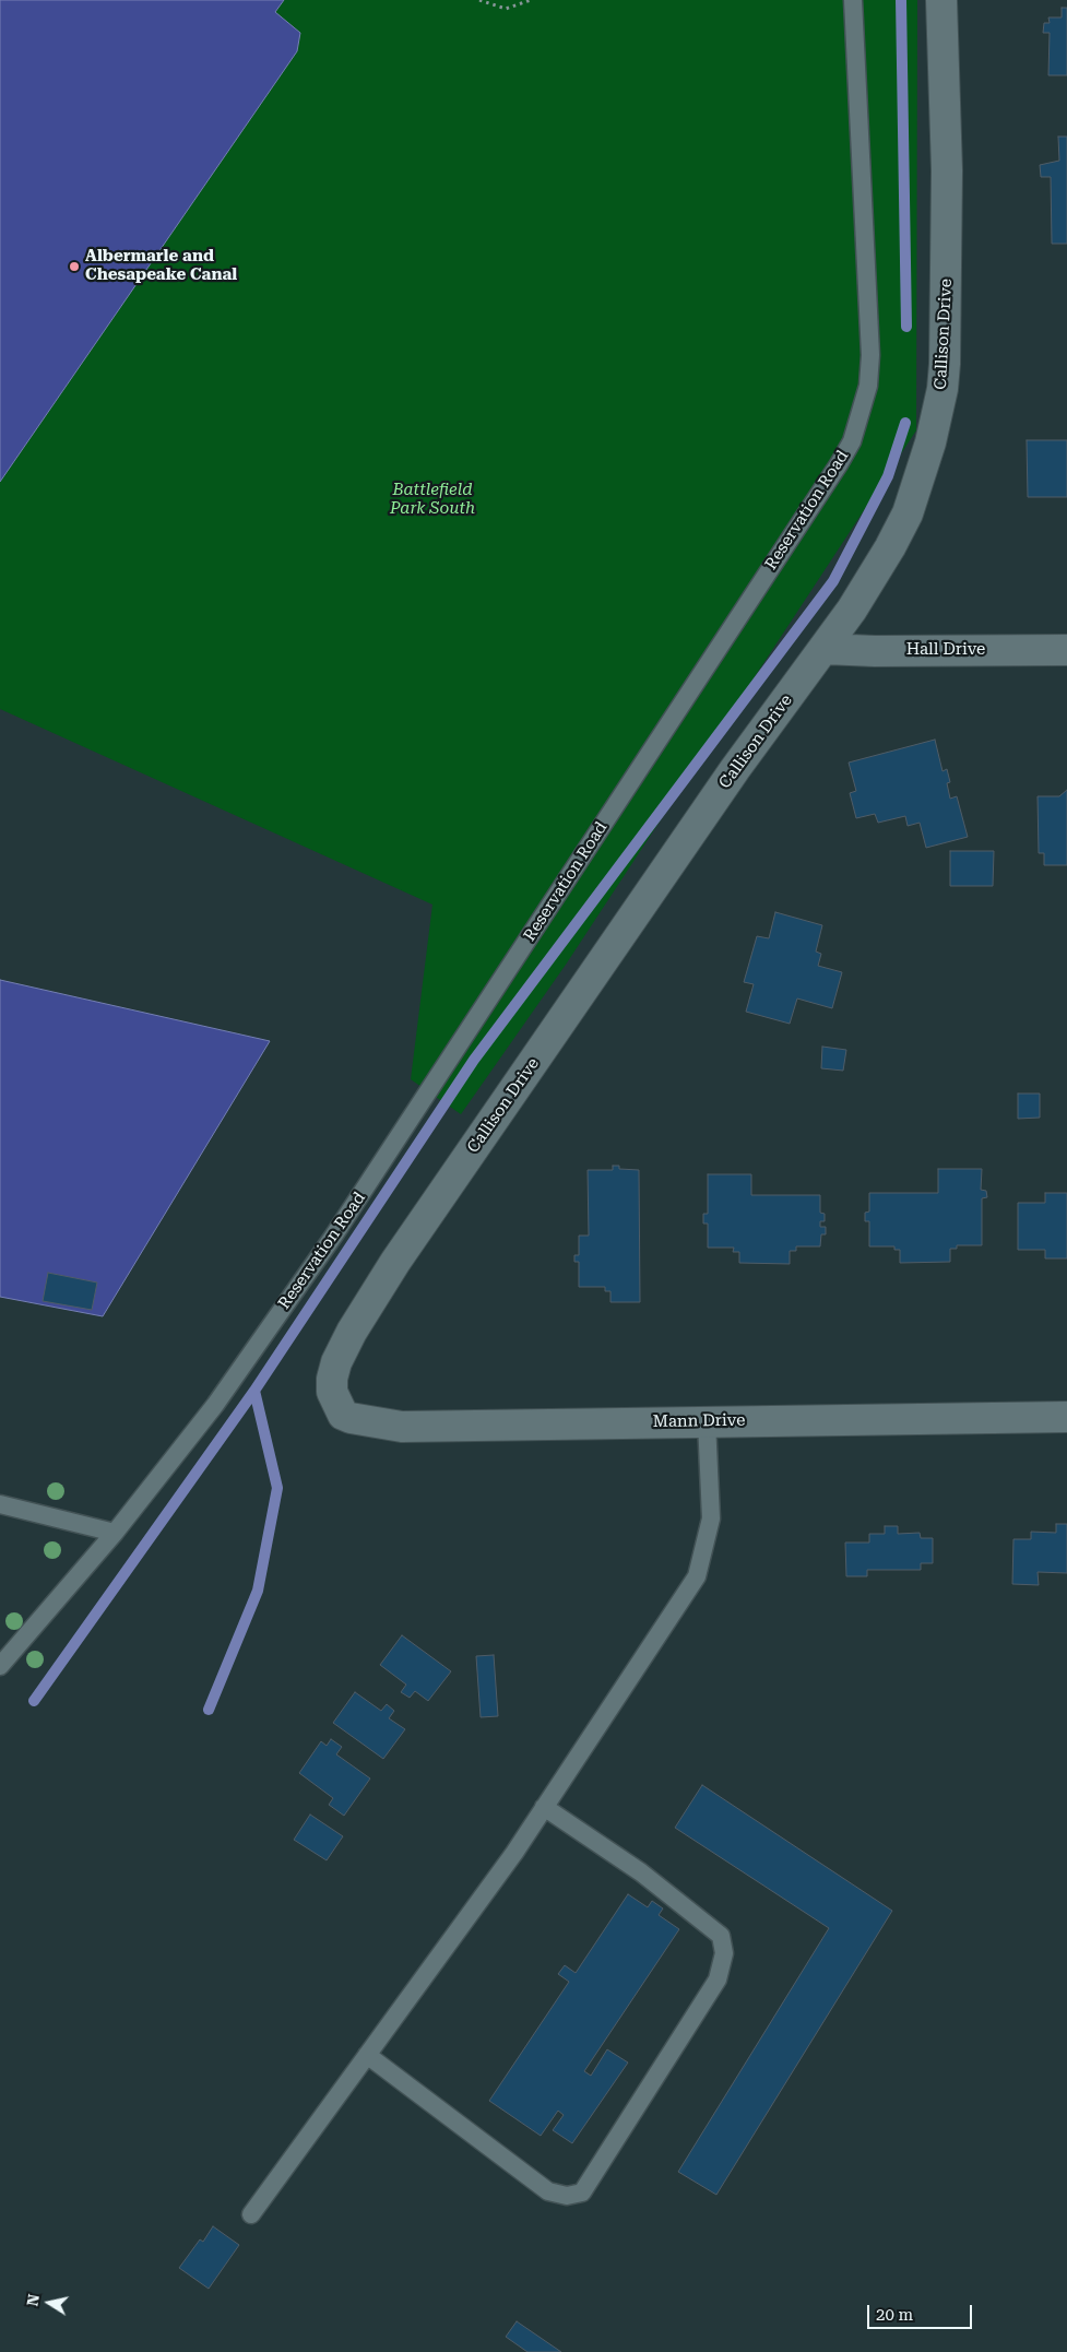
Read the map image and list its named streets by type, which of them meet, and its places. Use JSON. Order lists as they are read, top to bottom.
{
  "streets": {
    "street": ["Callison Drive", "Hall Drive", "Mann Drive"],
    "lane": ["Reservation Road"]
  },
  "crossings": [
    ["Callison Drive", "Hall Drive"],
    ["Callison Drive", "Mann Drive"]
  ],
  "parks": ["Battlefield Park South"],
  "places": ["Albermarle and Chesapeake Canal"],
  "scale_bar": "20 m",
  "north": "left"
}
